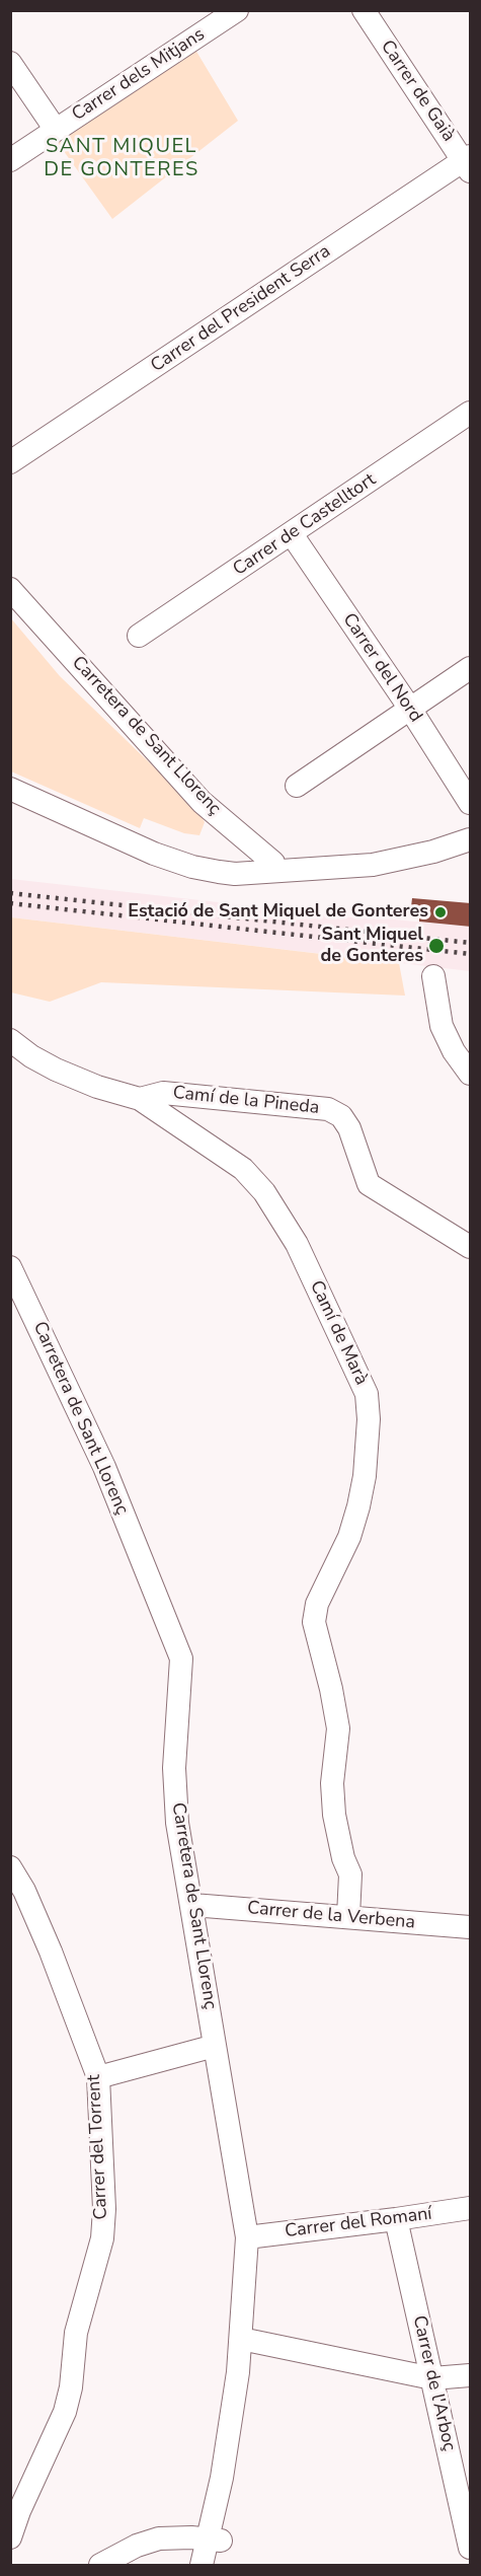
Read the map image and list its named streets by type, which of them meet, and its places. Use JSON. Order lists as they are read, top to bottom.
{
  "streets": {
    "street": [
      "Carrer dels Mitjans",
      "Carrer de Gaià",
      "Carrer del President Serra",
      "Carrer de Castelltort",
      "Carrer del Nord",
      "Carretera de Sant Llorenç",
      "Camí de la Pineda",
      "Camí de Marà",
      "Carrer de la Verbena",
      "Carrer del Torrent",
      "Carrer del Romaní",
      "Carrer de l'Arboç"
    ]
  },
  "crossings": [
    ["Carrer de Gaià", "Carrer del President Serra"],
    ["Carrer de Castelltort", "Carrer del Nord"],
    ["Carretera de Sant Llorenç", "Carrer de la Verbena"],
    ["Carretera de Sant Llorenç", "Carrer del Romaní"],
    ["Camí de la Pineda", "Camí de Marà"],
    ["Camí de Marà", "Carrer de la Verbena"],
    ["Carrer del Romaní", "Carrer de l'Arboç"]
  ],
  "districts": ["SANT MIQUEL DE GONTERES"],
  "places": ["Estació de Sant Miquel de Gonteres", "Sant Miquel de Gonteres"]
}
